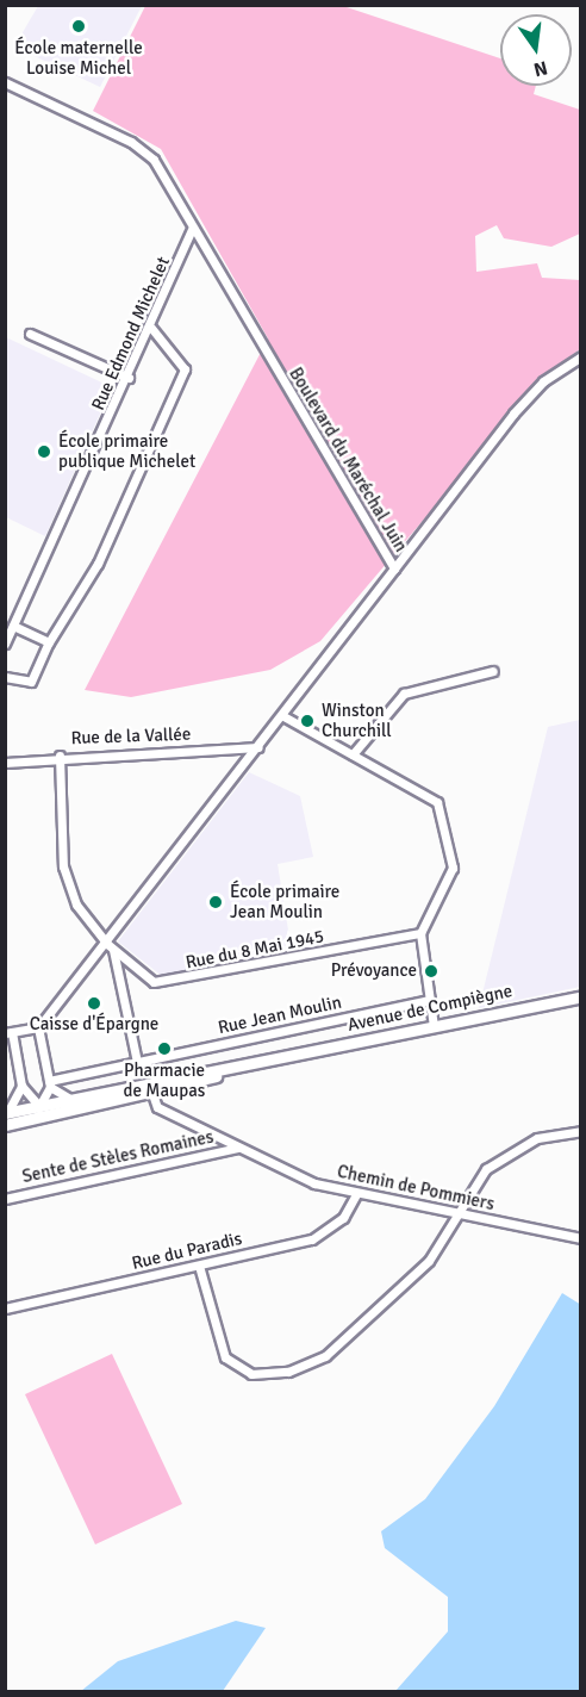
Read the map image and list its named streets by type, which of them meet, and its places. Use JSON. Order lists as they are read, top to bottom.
{
  "streets": {
    "main road": ["Avenue de Compiègne"],
    "street": [
      "Rue Edmond Michelet",
      "Boulevard du Maréchal Juin",
      "Rue de la Vallée",
      "Rue du 8 Mai 1945",
      "Rue Jean Moulin",
      "Sente de Stèles Romaines",
      "Chemin de Pommiers",
      "Rue du Paradis"
    ]
  },
  "crossings": [
    ["Rue Edmond Michelet", "Boulevard du Maréchal Juin"],
    ["Boulevard du Maréchal Juin", "Rue de la Vallée"],
    ["Boulevard du Maréchal Juin", "Rue du 8 Mai 1945"],
    ["Avenue de Compiègne", "Chemin de Pommiers"],
    ["Sente de Stèles Romaines", "Chemin de Pommiers"],
    ["Chemin de Pommiers", "Rue du Paradis"]
  ],
  "places": [
    "École maternelle Louise Michel",
    "École primaire publique Michelet",
    "Winston Churchill",
    "École primaire Jean Moulin",
    "Prévoyance",
    "Caisse d'Épargne",
    "Pharmacie de Maupas"
  ],
  "north": "bottom"
}
